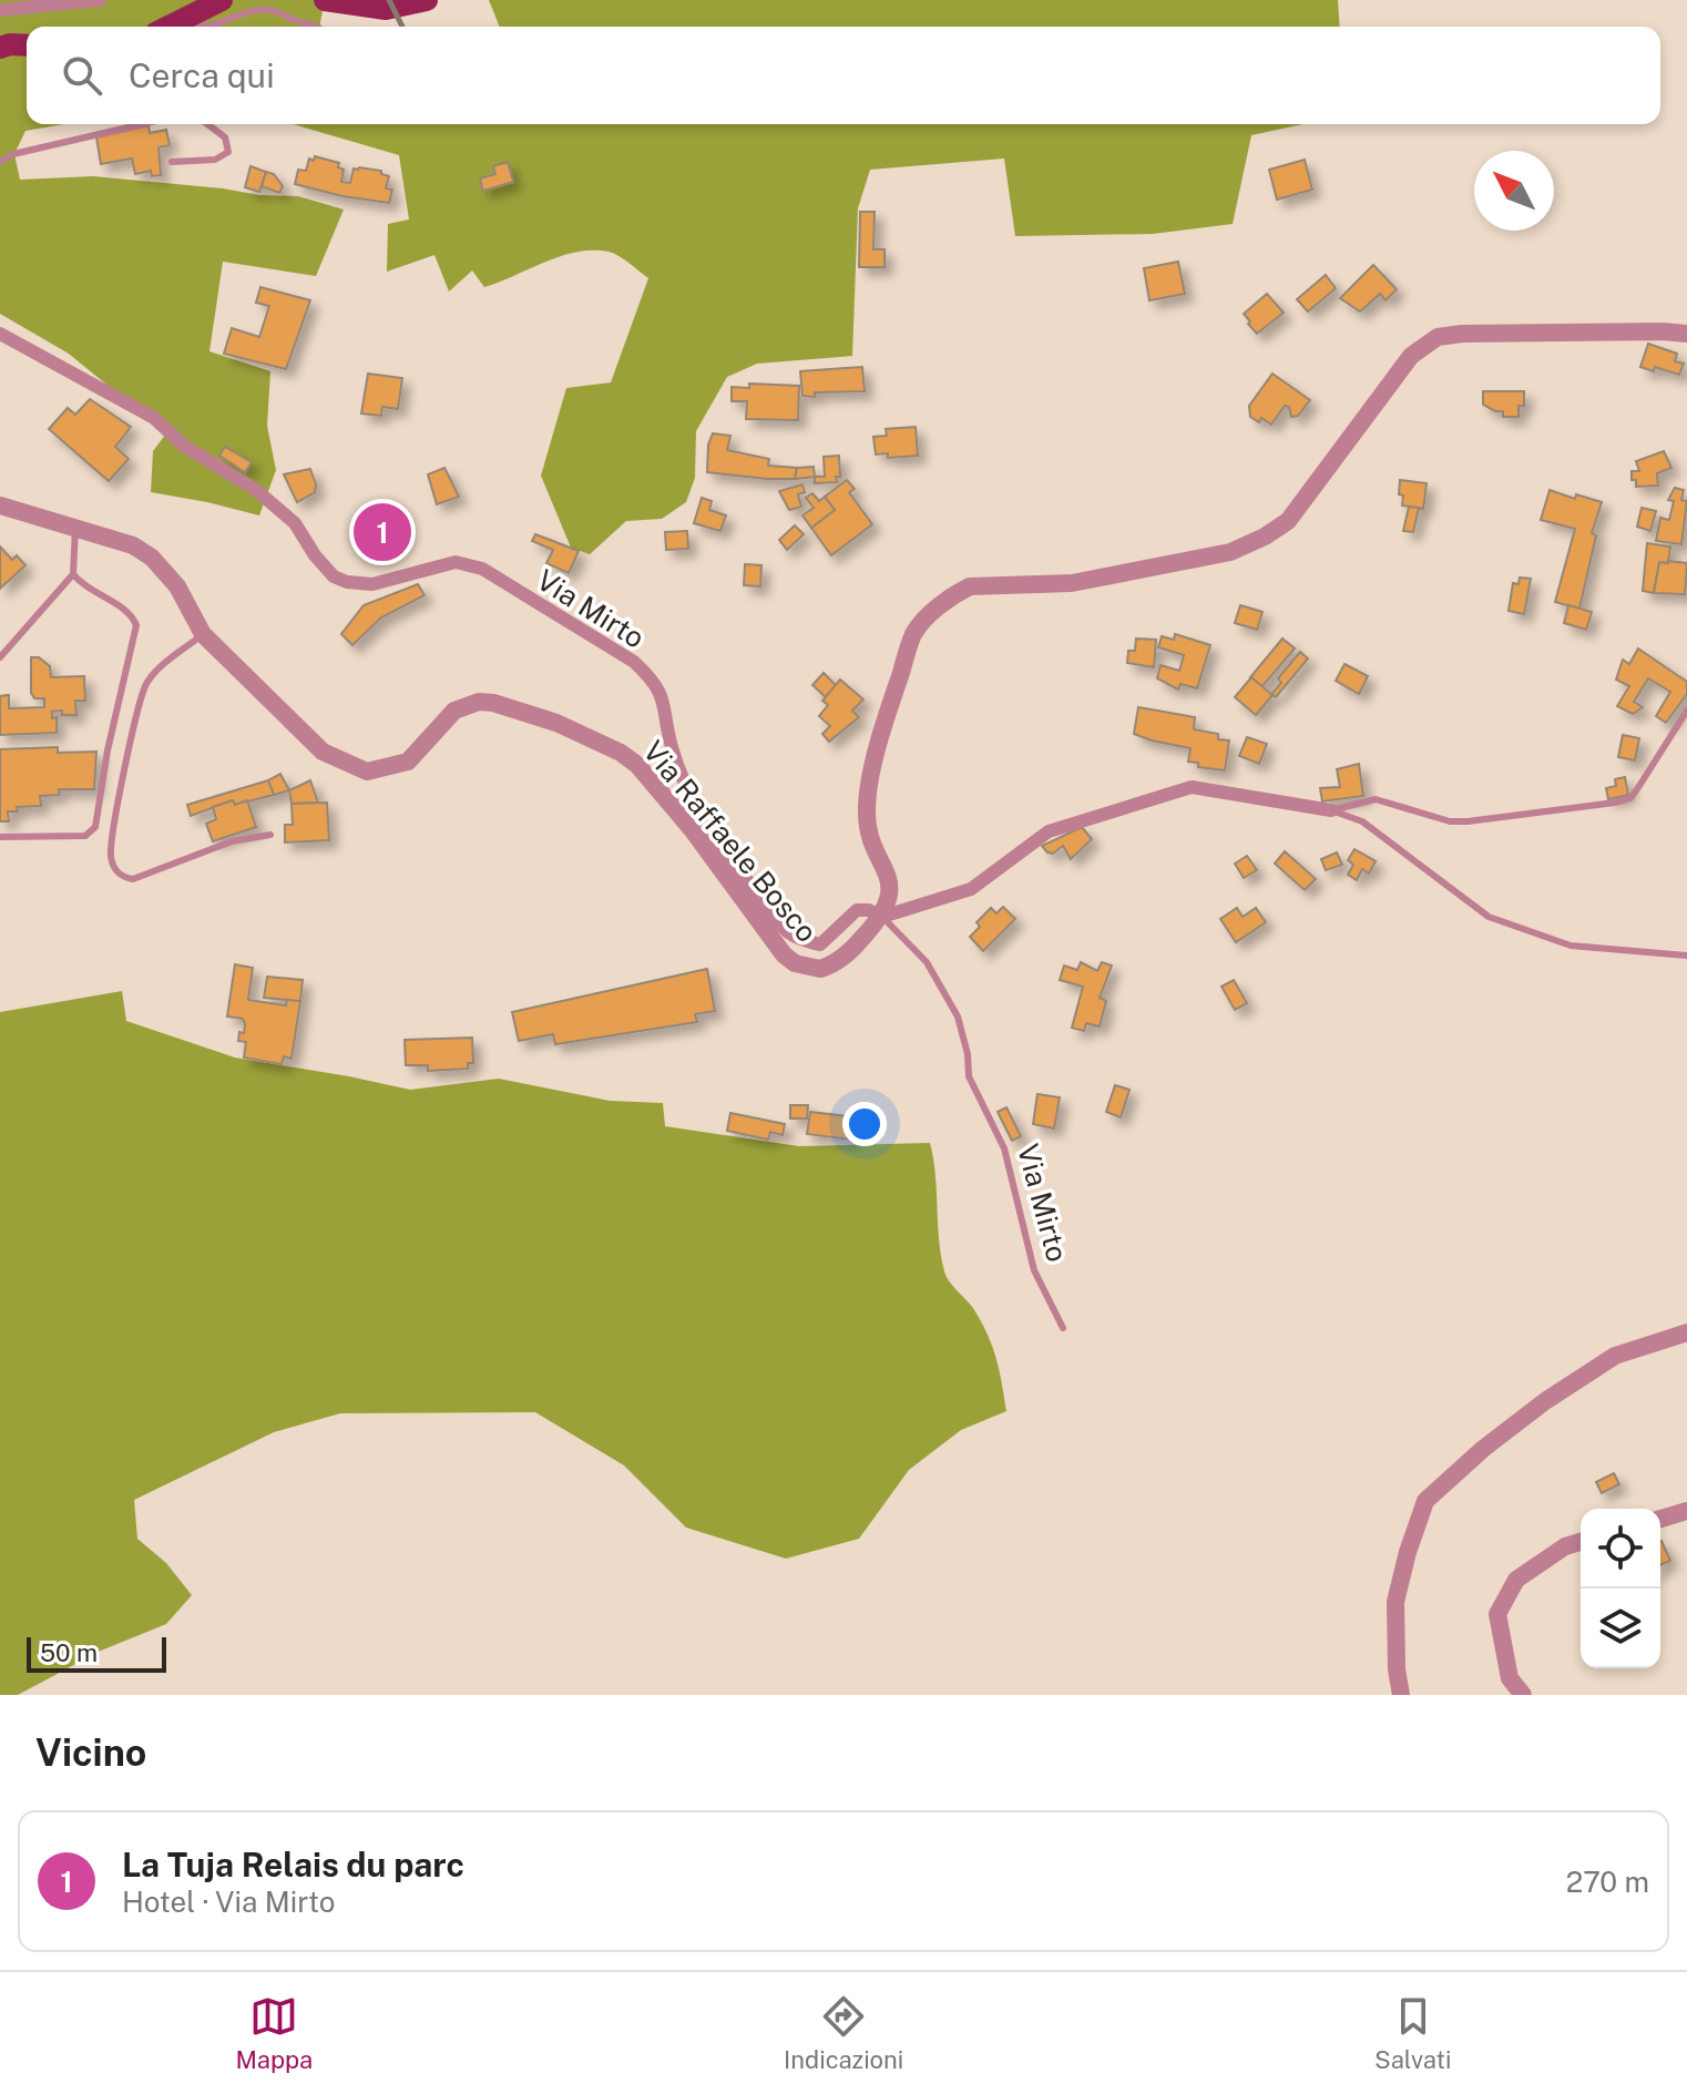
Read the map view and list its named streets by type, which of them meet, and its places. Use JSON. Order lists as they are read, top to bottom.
{
  "streets": {
    "street": ["Via Mirto", "Via Raffaele Bosco"]
  },
  "crossings": [
    ["Via Mirto", "Via Raffaele Bosco"]
  ],
  "scale_bar": "50 m",
  "north": "top left",
  "page": {
    "search": "Cerca qui",
    "pins": "1",
    "scale": "50 m",
    "heading": "Vicino",
    "list": [
      {
        "mark": "1",
        "name": "La Tuja Relais du parc",
        "note": "Hotel · Via Mirto",
        "value": "270 m"
      }
    ],
    "nav": ["Mappa", "Indicazioni", "Salvati"]
  }
}
